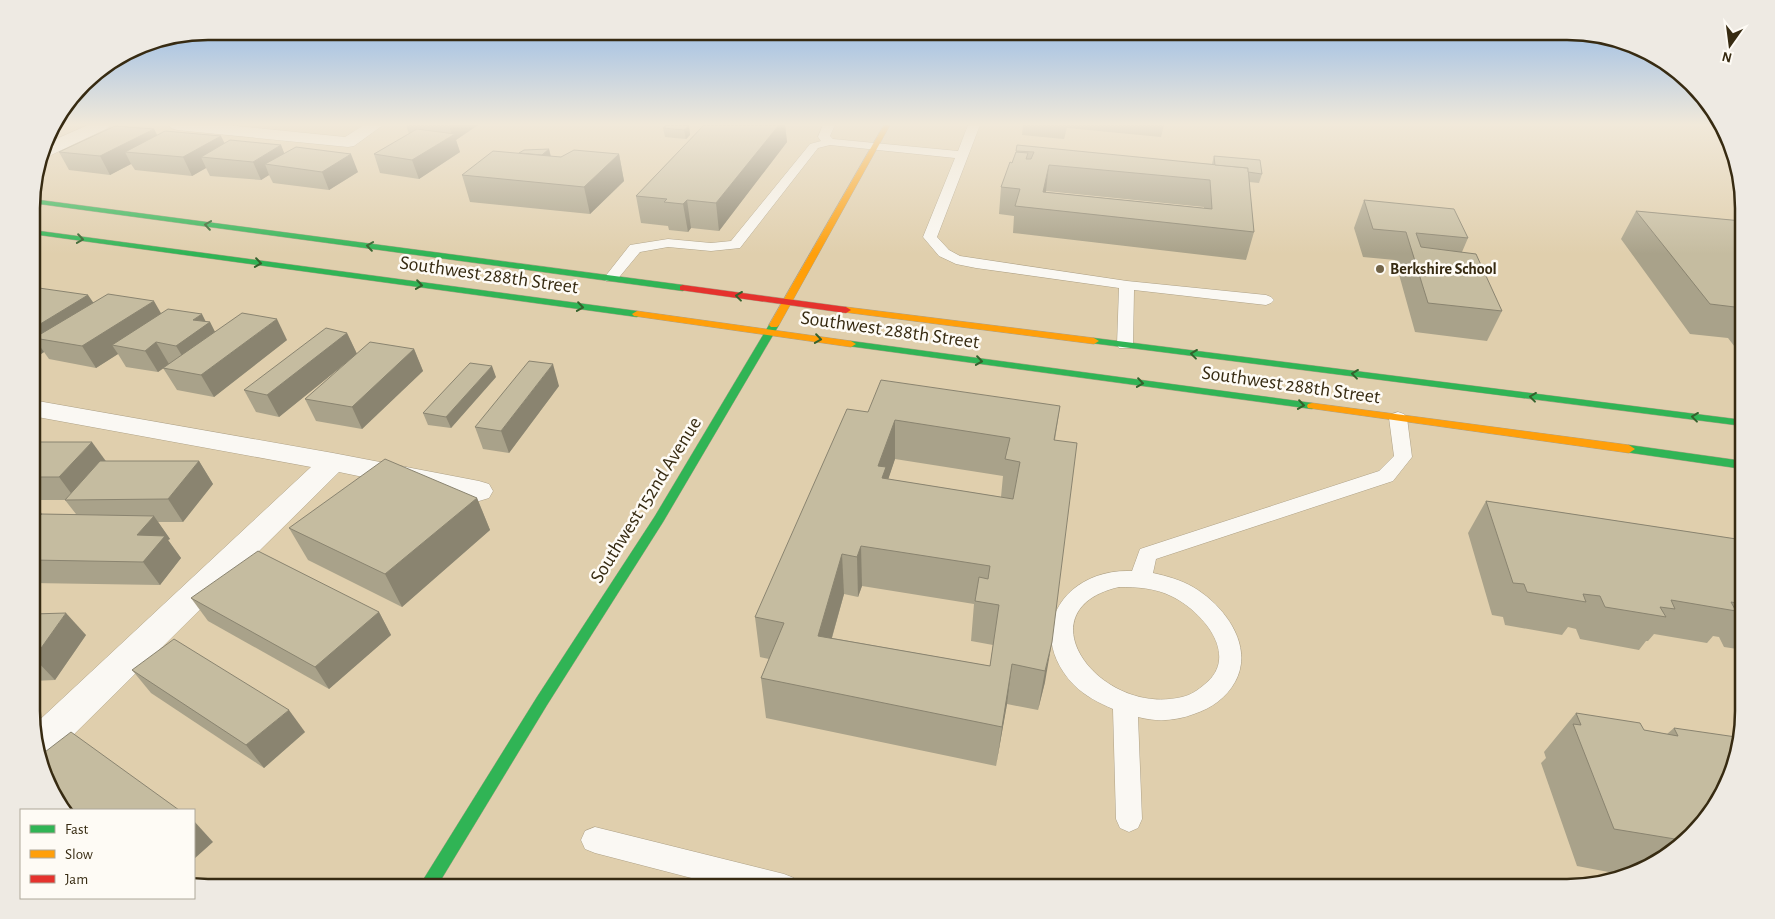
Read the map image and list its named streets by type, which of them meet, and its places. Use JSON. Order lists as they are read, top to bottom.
{
  "streets": {
    "main road": ["Southwest 288th Street", "Southwest 152nd Avenue"]
  },
  "crossings": [
    ["Southwest 288th Street", "Southwest 152nd Avenue"]
  ],
  "places": ["Berkshire School"],
  "legend": ["Fast", "Slow", "Jam"],
  "north": "bottom"
}
